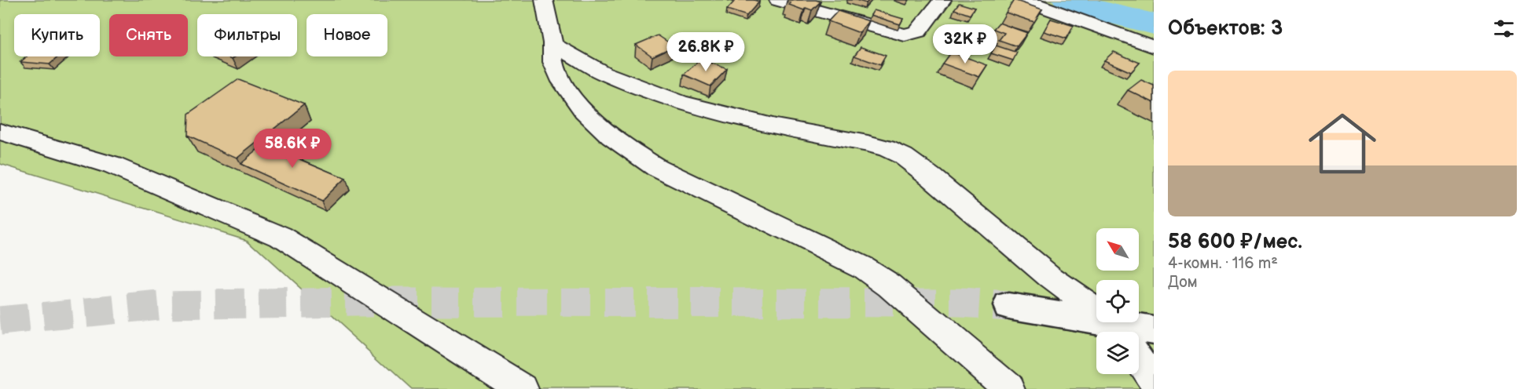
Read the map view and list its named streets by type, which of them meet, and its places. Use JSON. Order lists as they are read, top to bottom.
{
  "north": "top left",
  "page": {
    "heading": "Объектов: 3",
    "chip": [
      "Купить",
      "Снять",
      "Фильтры",
      "Новое"
    ],
    "price": ["32K ₽", "26.8K ₽", "58.6K ₽"],
    "list": [
      {
        "name": "58 600 ₽/мес.",
        "note": "4-комн. · 116 m² · Дом"
      }
    ]
  }
}
